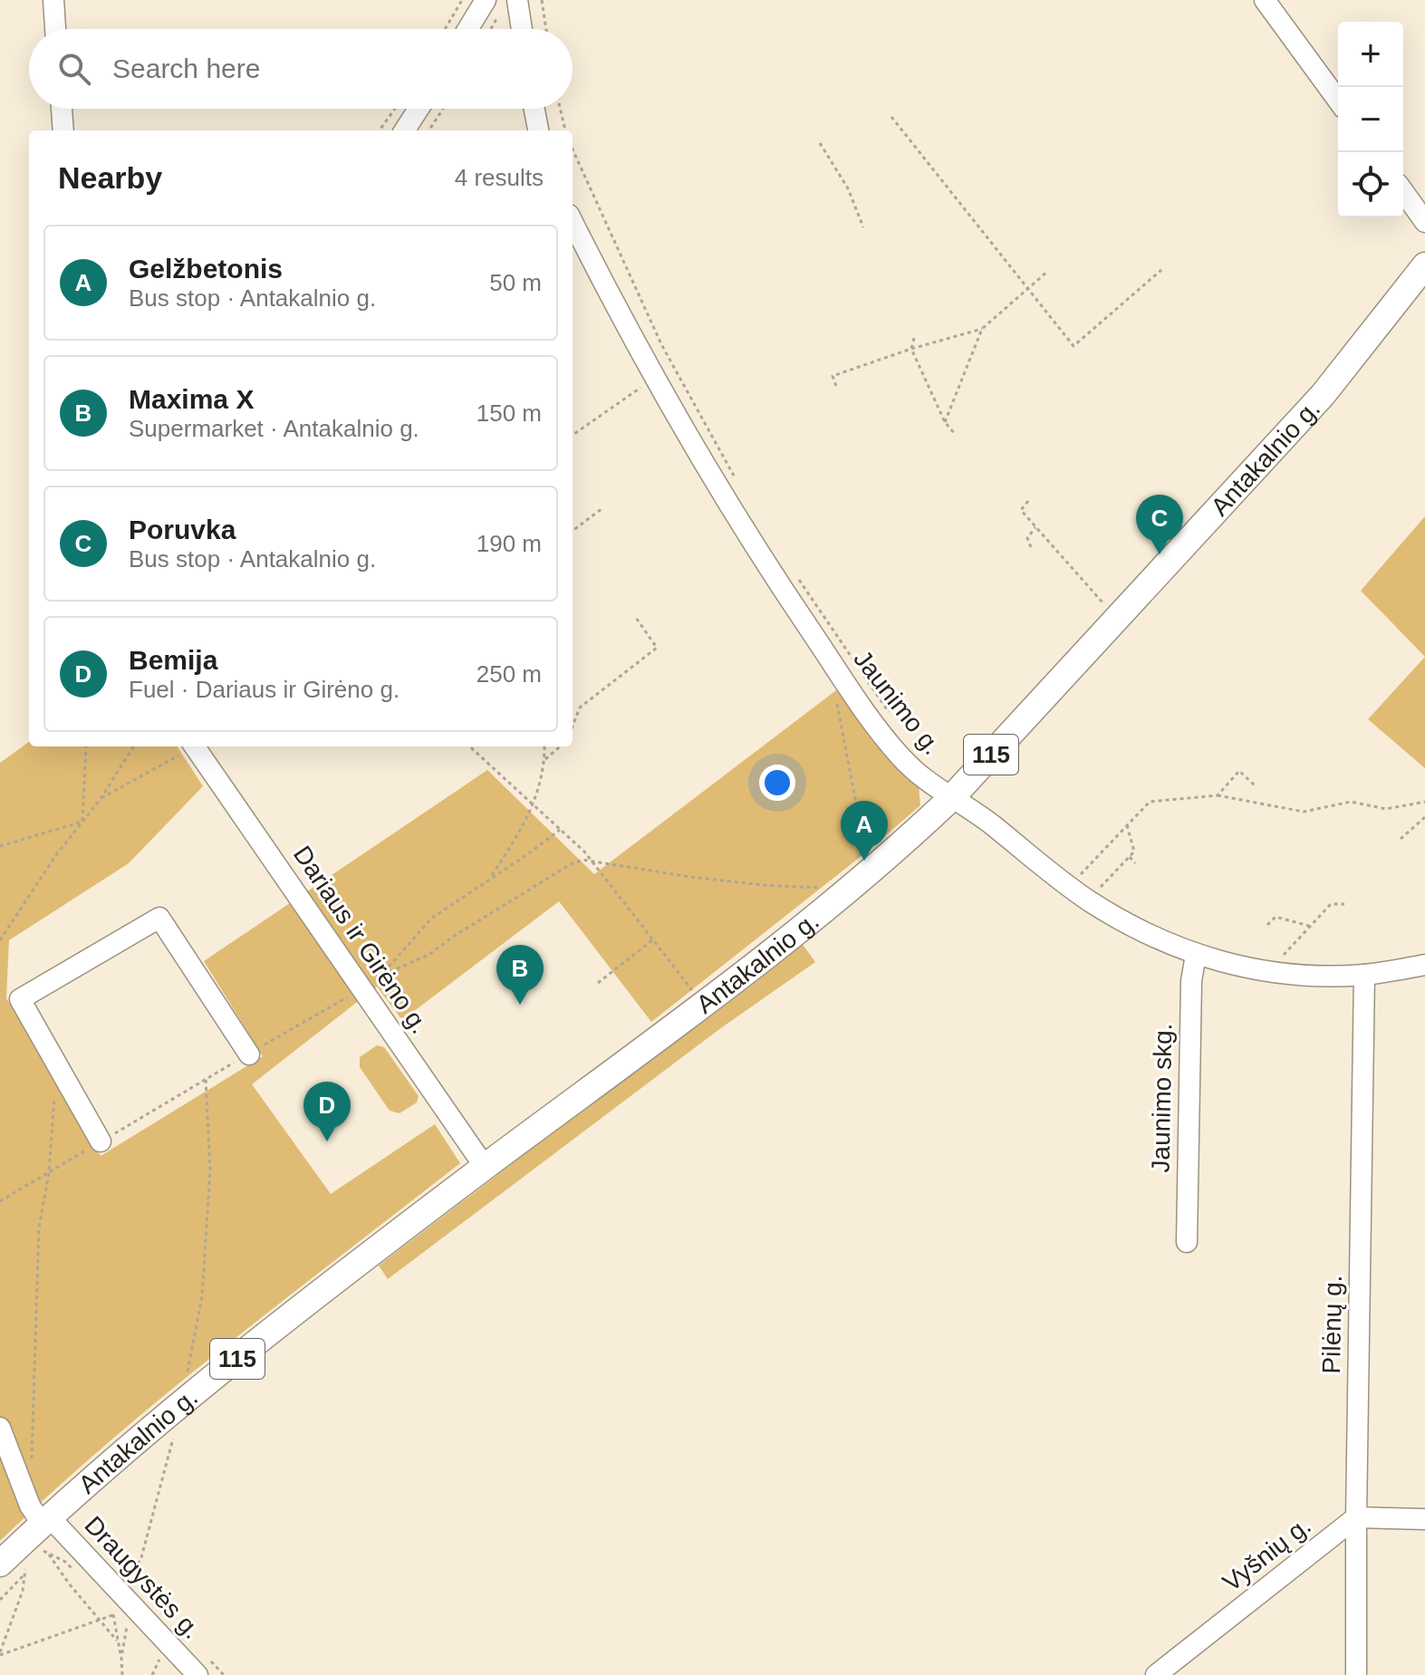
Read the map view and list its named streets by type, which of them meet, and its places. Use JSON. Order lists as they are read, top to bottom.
{
  "streets": {
    "main road": ["Antakalnio g.", "115"],
    "street": [
      "Jaunimo g.",
      "Dariaus ir Girėno g.",
      "Jaunimo skg.",
      "Pilėnų g.",
      "Vyšnių g.",
      "Draugystės g."
    ]
  },
  "crossings": [
    ["Antakalnio g.", "Jaunimo g."],
    ["Antakalnio g.", "Dariaus ir Girėno g."],
    ["Antakalnio g.", "Draugystės g."],
    ["Jaunimo g.", "Jaunimo skg."],
    ["Jaunimo g.", "Pilėnų g."],
    ["Pilėnų g.", "Vyšnių g."]
  ],
  "page": {
    "map_buttons": ["+", "−"],
    "search": "Search here",
    "heading": ["Nearby", "4 results"],
    "list": [
      {
        "mark": "A",
        "name": "Gelžbetonis",
        "note": "Bus stop · Antakalnio g.",
        "value": "50 m"
      },
      {
        "mark": "B",
        "name": "Maxima X",
        "note": "Supermarket · Antakalnio g.",
        "value": "150 m"
      },
      {
        "mark": "C",
        "name": "Poruvka",
        "note": "Bus stop · Antakalnio g.",
        "value": "190 m"
      },
      {
        "mark": "D",
        "name": "Bemija",
        "note": "Fuel · Dariaus ir Girėno g.",
        "value": "250 m"
      }
    ],
    "pins": [
      "C",
      "A",
      "B",
      "D"
    ]
  }
}
